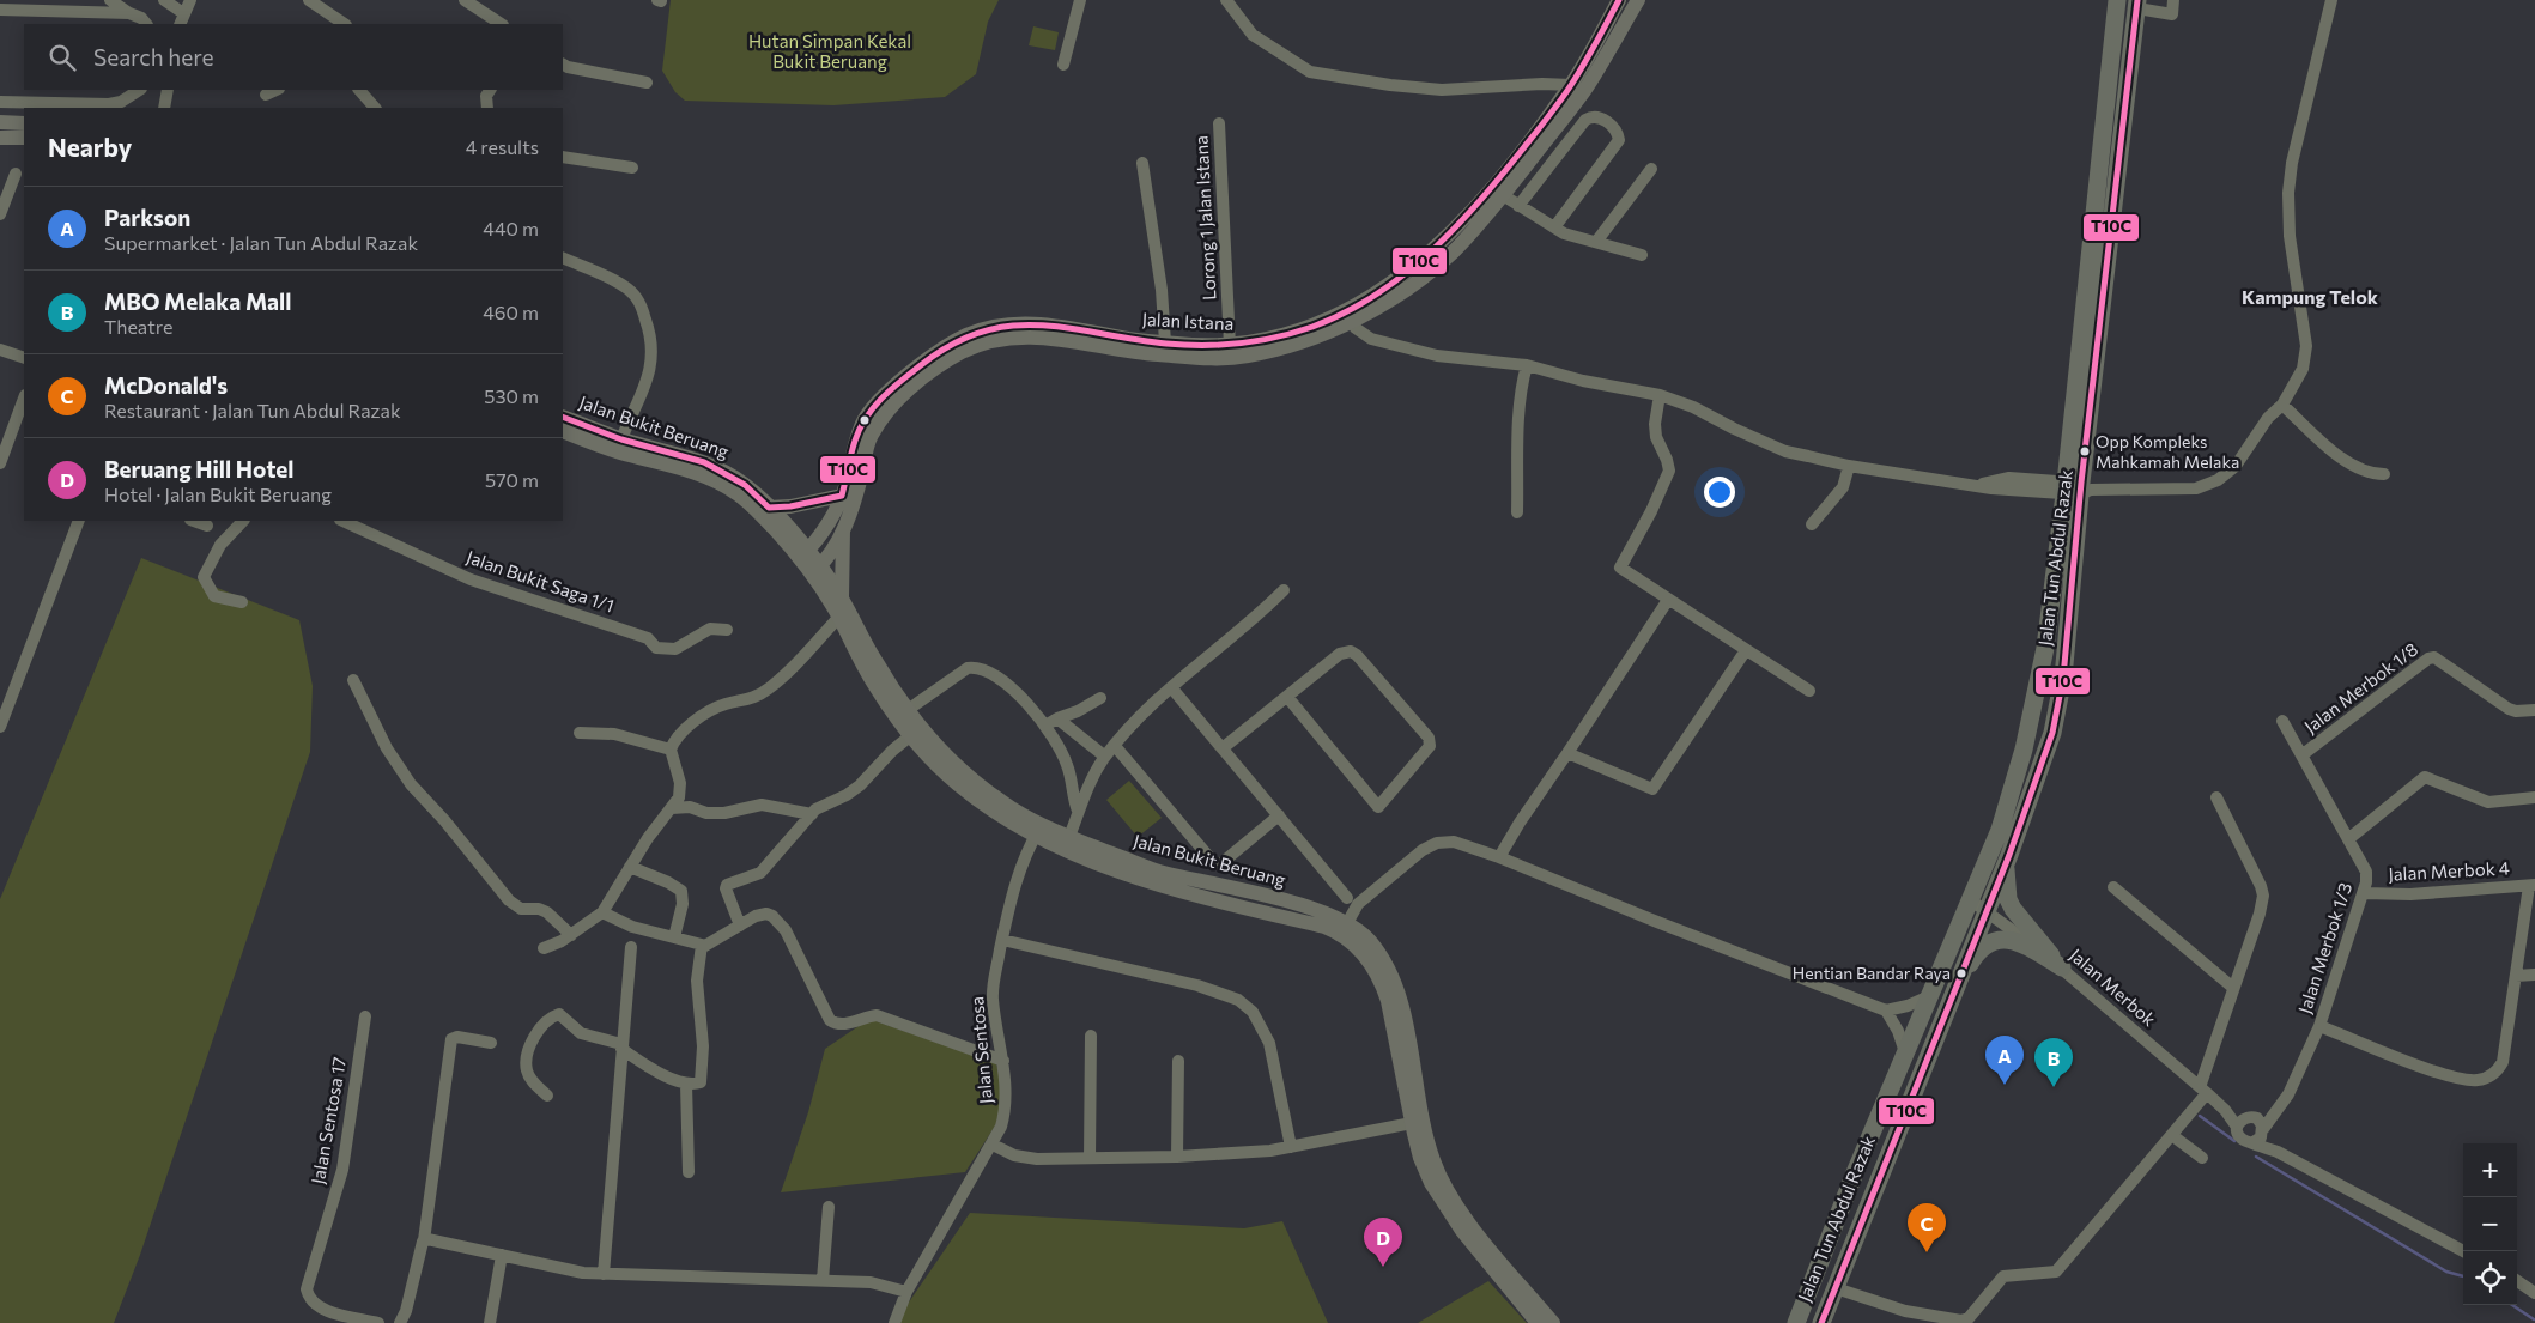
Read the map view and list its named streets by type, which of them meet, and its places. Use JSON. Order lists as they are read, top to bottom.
{
  "streets": {
    "highway": ["Jalan Tun Abdul Razak"],
    "main road": ["Jalan Istana", "Jalan Bukit Beruang"],
    "street": [
      "Lorong 1 Jalan Istana",
      "Jalan Bukit Saga 1/1",
      "Jalan Merbok 1/8",
      "Jalan Merbok 4",
      "Jalan Merbok 1/3",
      "Jalan Merbok",
      "Jalan Sentosa",
      "Jalan Sentosa 17"
    ]
  },
  "crossings": [
    ["Lorong 1 Jalan Istana", "Jalan Istana"],
    ["Jalan Istana", "Jalan Bukit Beruang"],
    ["Jalan Bukit Beruang", "Jalan Sentosa"],
    ["Jalan Tun Abdul Razak", "Jalan Merbok"],
    ["Jalan Merbok 1/8", "Jalan Merbok 1/3"],
    ["Jalan Merbok 4", "Jalan Merbok 1/3"]
  ],
  "districts": ["Kampung Telok"],
  "parks": ["Hutan Simpan Kekal Bukit Beruang"],
  "places": ["Opp Kompleks Mahkamah Melaka", "Hentian Bandar Raya"],
  "lines": ["transit line T10C"],
  "page": {
    "search": "Search here",
    "heading": ["Nearby", "4 results"],
    "list": [
      {
        "mark": "A",
        "name": "Parkson",
        "note": "Supermarket · Jalan Tun Abdul Razak",
        "value": "440 m"
      },
      {
        "mark": "B",
        "name": "MBO Melaka Mall",
        "note": "Theatre",
        "value": "460 m"
      },
      {
        "mark": "C",
        "name": "McDonald's",
        "note": "Restaurant · Jalan Tun Abdul Razak",
        "value": "530 m"
      },
      {
        "mark": "D",
        "name": "Beruang Hill Hotel",
        "note": "Hotel · Jalan Bukit Beruang",
        "value": "570 m"
      }
    ],
    "pins": [
      "A",
      "B",
      "C",
      "D"
    ],
    "map_buttons": ["+", "−"]
  }
}
